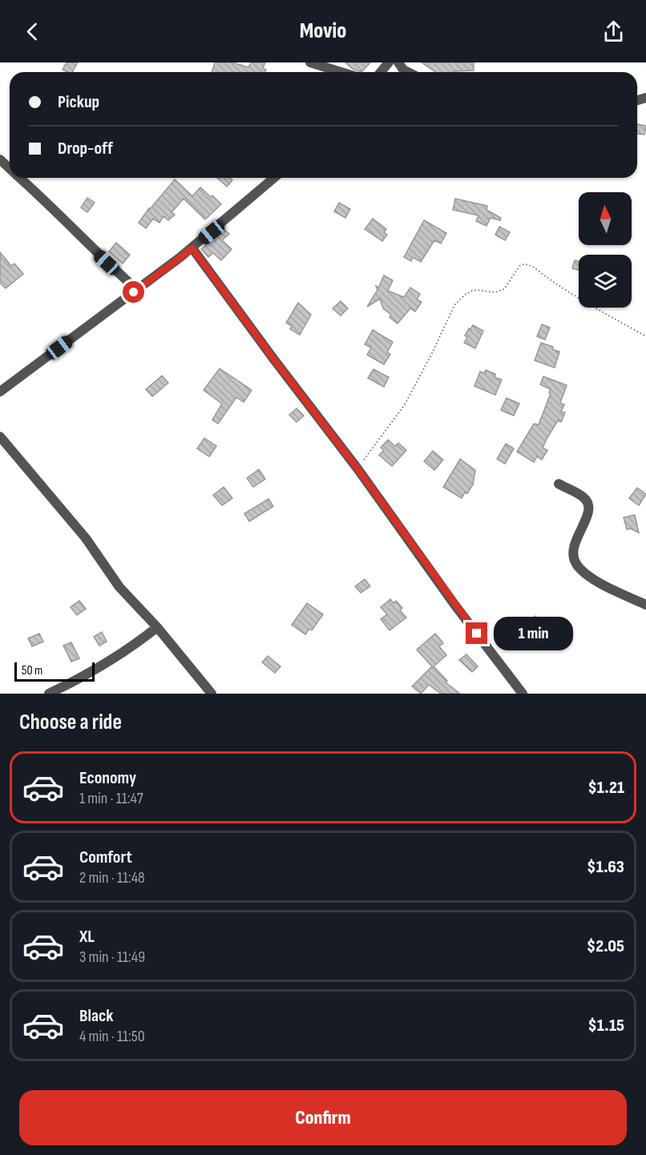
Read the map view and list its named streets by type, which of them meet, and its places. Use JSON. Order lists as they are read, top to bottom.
{
  "scale_bar": "50 m",
  "north": "top",
  "page": {
    "header": "Movio",
    "banner": ["Pickup", "Drop-off"],
    "bubble": "1 min",
    "scale": "50 m",
    "heading": "Choose a ride",
    "list": [
      {
        "name": "Economy",
        "note": "1 min · 11:47",
        "value": "$1.21"
      },
      {
        "name": "Comfort",
        "note": "2 min · 11:48",
        "value": "$1.63"
      },
      {
        "name": "XL",
        "note": "3 min · 11:49",
        "value": "$2.05"
      },
      {
        "name": "Black",
        "note": "4 min · 11:50",
        "value": "$1.15"
      }
    ],
    "buttons": "Confirm"
  }
}
